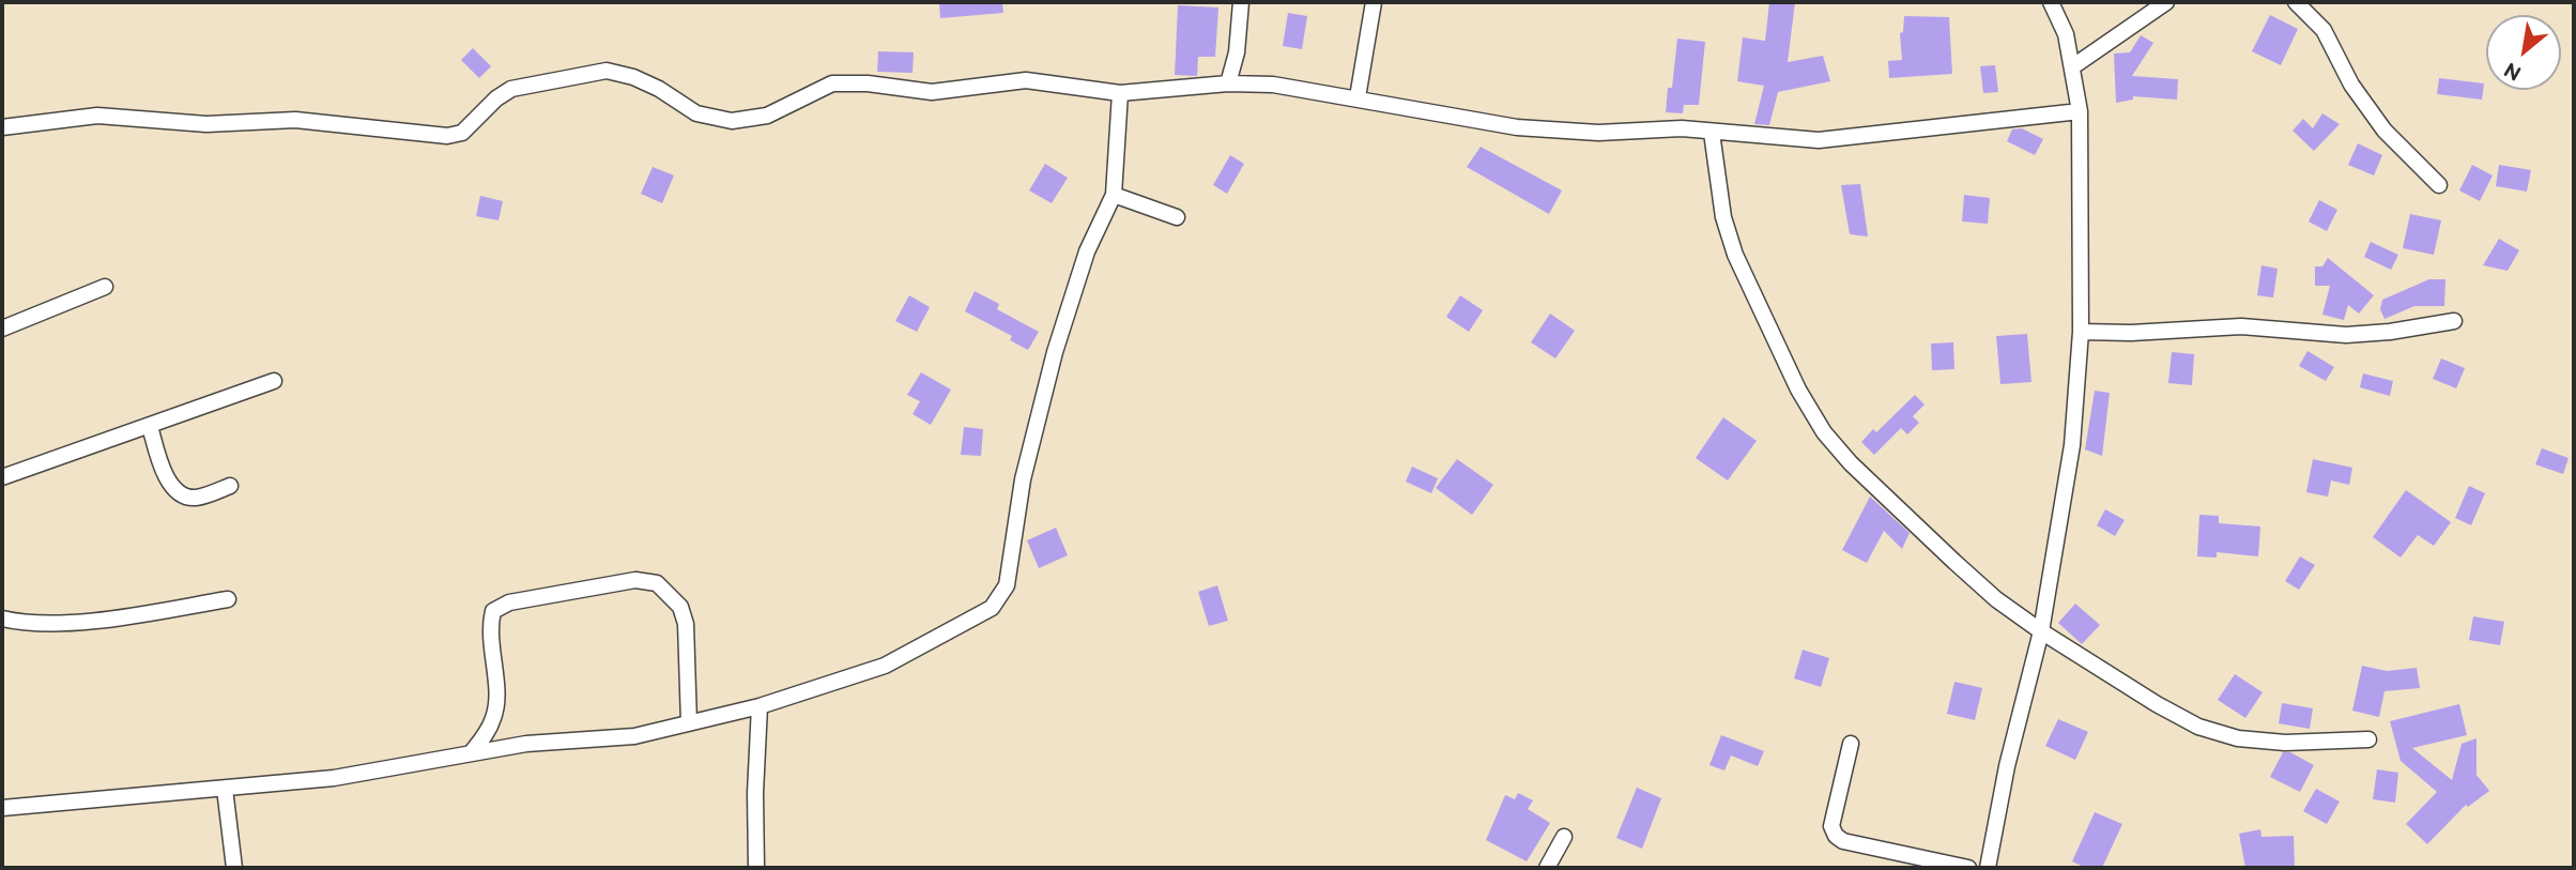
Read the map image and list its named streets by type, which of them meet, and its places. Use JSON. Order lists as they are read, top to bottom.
{
  "north": "bottom left"
}
